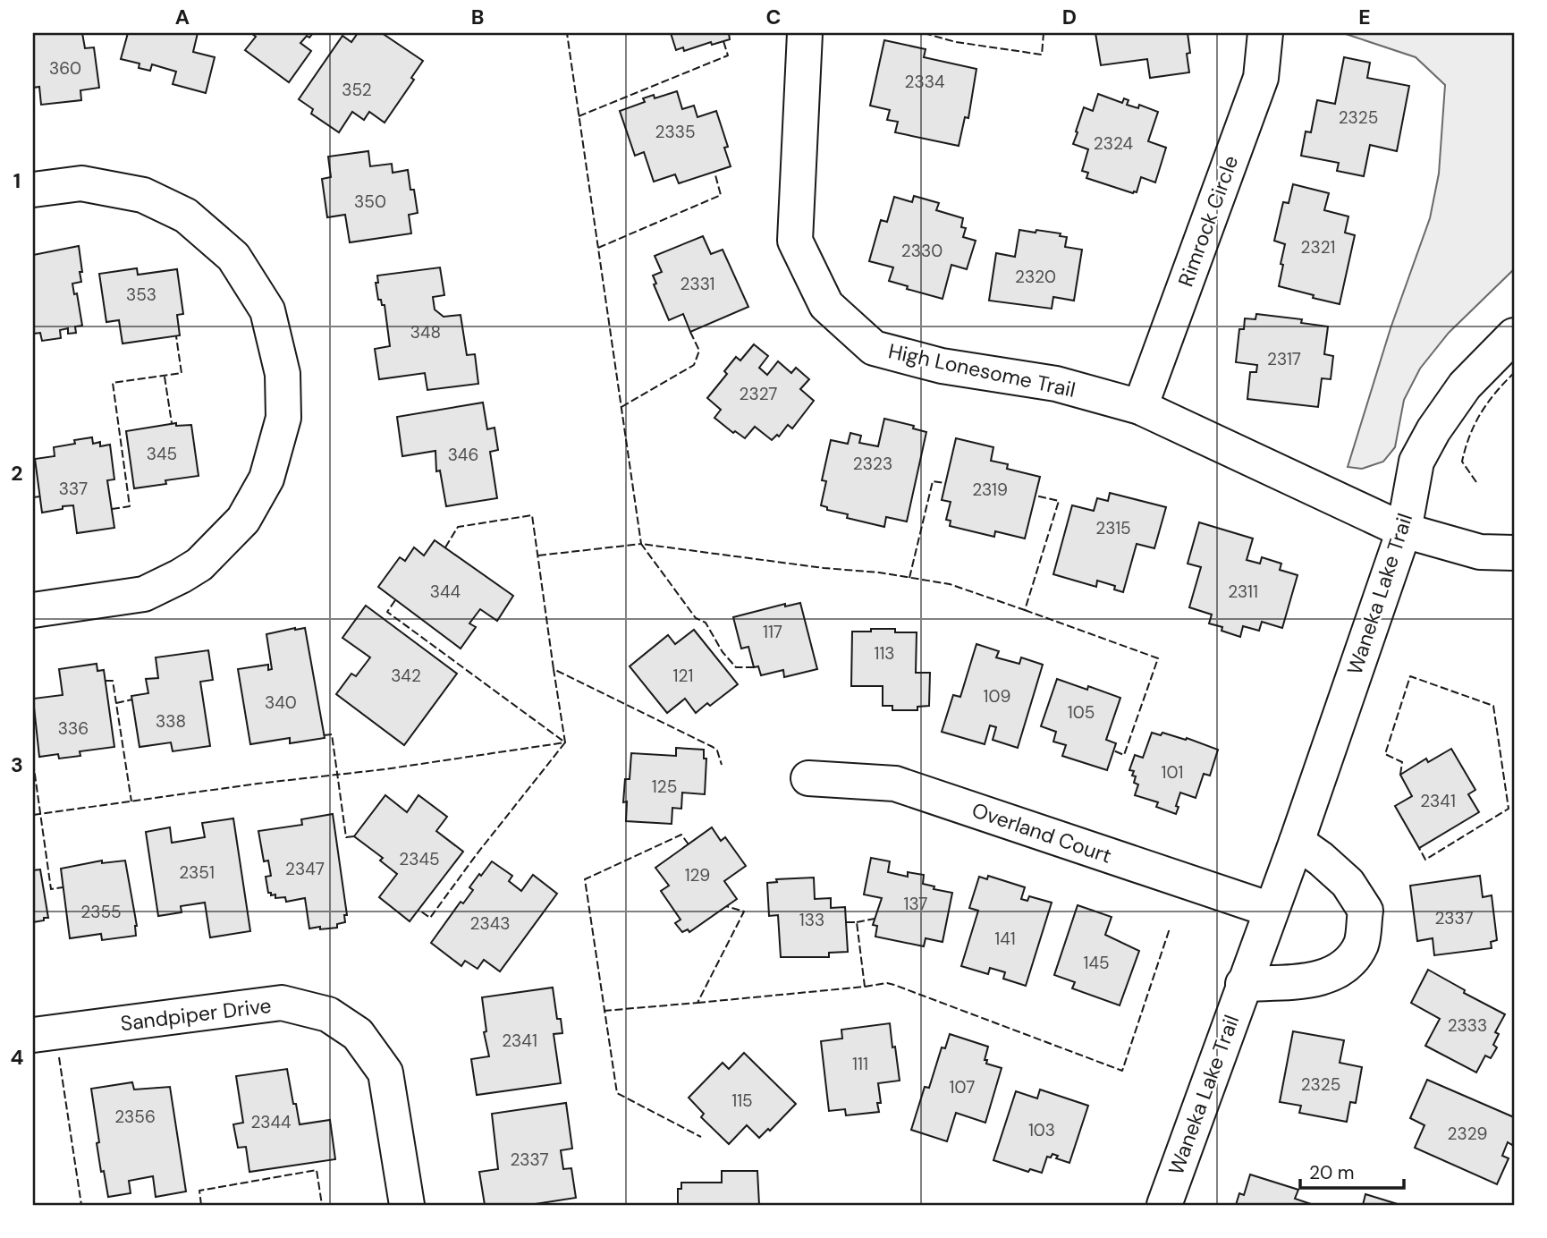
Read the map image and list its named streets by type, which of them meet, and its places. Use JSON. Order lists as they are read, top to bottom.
{
  "streets": {
    "street": [
      "Rimrock Circle",
      "High Lonesome Trail",
      "Waneka Lake Trail",
      "Overland Court",
      "Sandpiper Drive"
    ]
  },
  "crossings": [
    ["Rimrock Circle", "High Lonesome Trail"],
    ["High Lonesome Trail", "Waneka Lake Trail"],
    ["Waneka Lake Trail", "Overland Court"]
  ],
  "house_numbers": [
    "360",
    "2334",
    "352",
    "2325",
    "2335",
    "2324",
    "350",
    "2321",
    "2330",
    "2320",
    "2331",
    "353",
    "348",
    "2317",
    "2327",
    "345",
    "346",
    "2323",
    "337",
    "2319",
    "2315",
    "344",
    "2311",
    "117",
    "113",
    "342",
    "121",
    "109",
    "340",
    "105",
    "338",
    "336",
    "101",
    "125",
    "2341",
    "2345",
    "2347",
    "2351",
    "129",
    "137",
    "2355",
    "2337",
    "133",
    "2343",
    "141",
    "145",
    "2333",
    "2341",
    "111",
    "2325",
    "107",
    "115",
    "2356",
    "2344",
    "103",
    "2329",
    "2337"
  ],
  "scale_bar": "20 m",
  "grid": {
    "columns": [
      "A",
      "B",
      "C",
      "D",
      "E"
    ],
    "rows": [
      "1",
      "2",
      "3",
      "4"
    ]
  }
}
